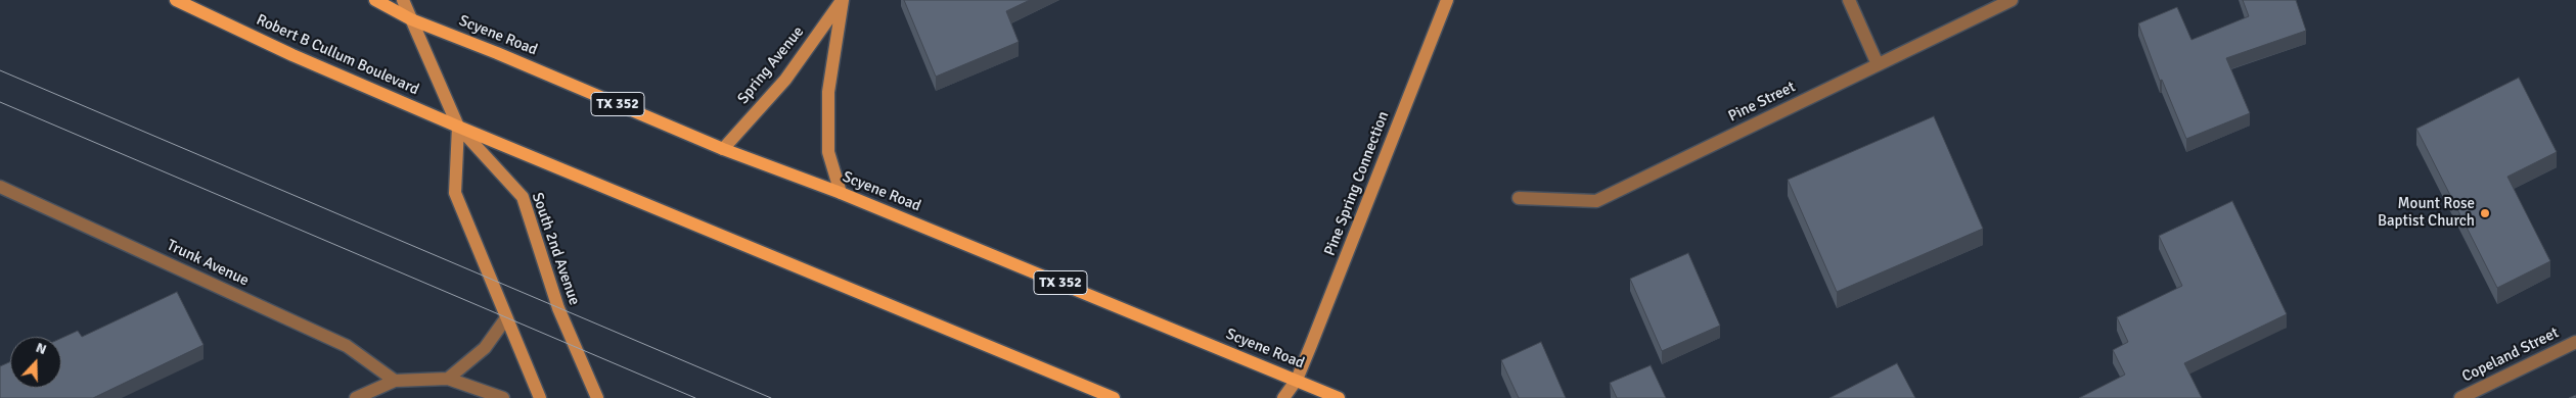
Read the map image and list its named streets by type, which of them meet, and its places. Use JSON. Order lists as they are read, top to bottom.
{
  "streets": {
    "main road": ["Scyene Road", "Robert B Cullum Boulevard", "TX 352"],
    "street": [
      "Spring Avenue",
      "Pine Street",
      "Pine Spring Connection",
      "South 2nd Avenue",
      "Trunk Avenue",
      "Copeland Street"
    ]
  },
  "crossings": [
    ["Scyene Road", "Spring Avenue"],
    ["Scyene Road", "TX 352"],
    ["Scyene Road", "Pine Spring Connection"],
    ["Scyene Road", "South 2nd Avenue"],
    ["Robert B Cullum Boulevard", "South 2nd Avenue"],
    ["TX 352", "South 2nd Avenue"]
  ],
  "places": ["Mount Rose Baptist Church"],
  "north": "top"
}
